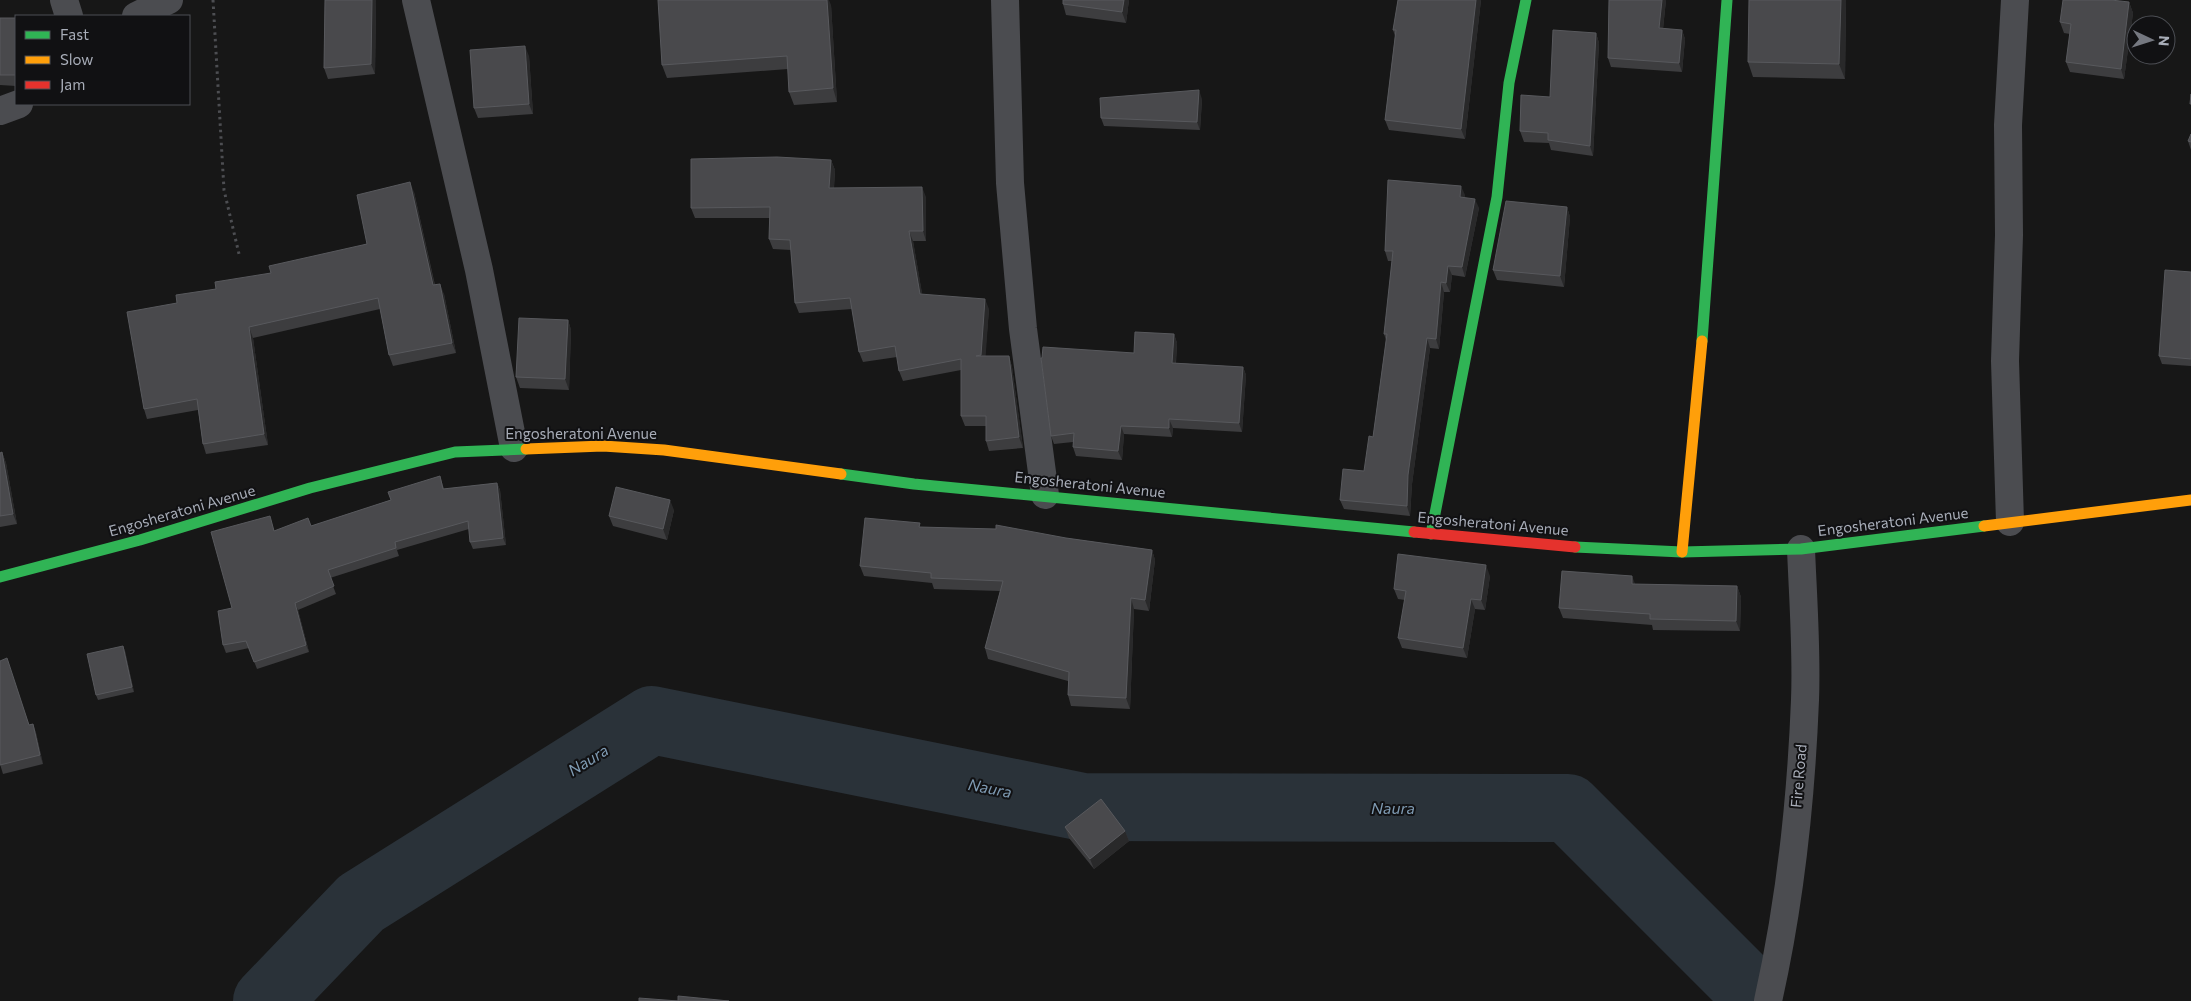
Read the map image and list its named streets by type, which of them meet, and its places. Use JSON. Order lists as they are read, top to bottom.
{
  "streets": {
    "street": ["Engosheratoni Avenue", "Fire Road"]
  },
  "crossings": [
    ["Engosheratoni Avenue", "Fire Road"]
  ],
  "water": ["Naura"],
  "legend": ["Fast", "Slow", "Jam"],
  "north": "right"
}
